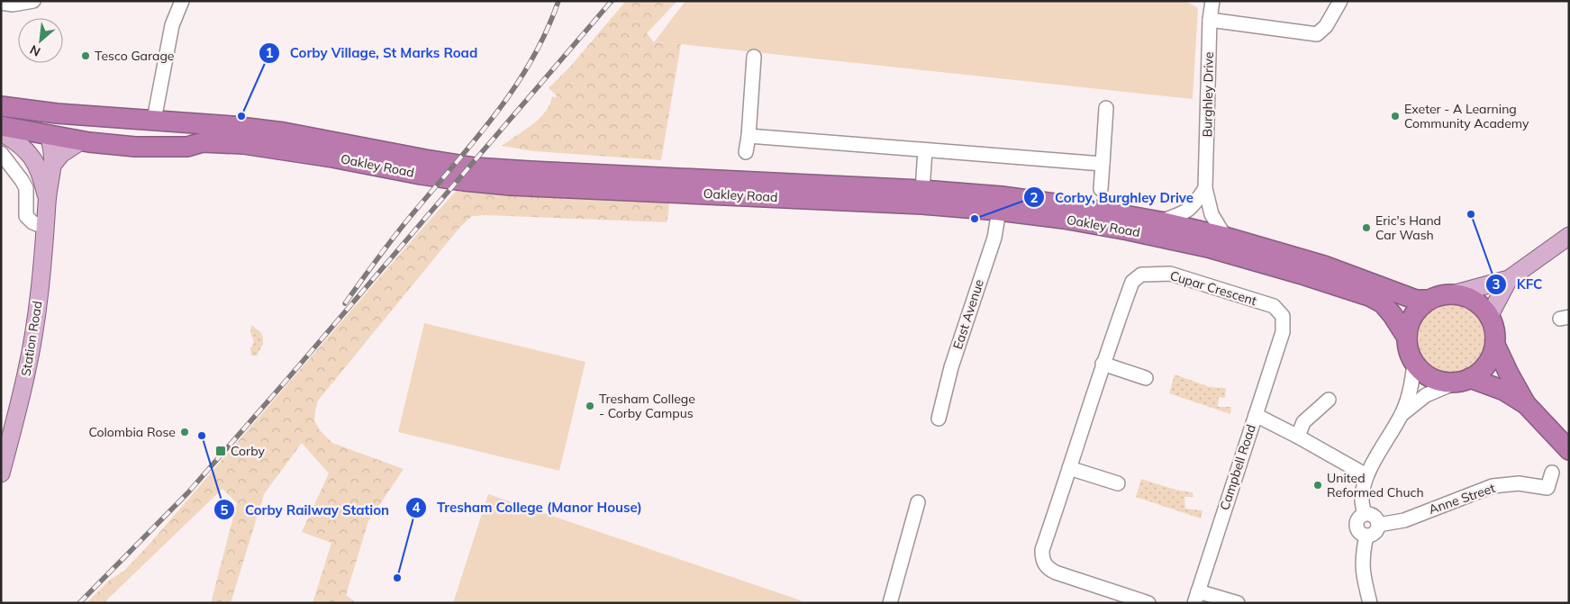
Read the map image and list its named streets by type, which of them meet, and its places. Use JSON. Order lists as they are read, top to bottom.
{
  "streets": {
    "highway": ["Oakley Road"],
    "main road": ["Station Road"],
    "street": [
      "Burghley Drive",
      "Cupar Crescent",
      "East Avenue",
      "Campbell Road",
      "Anne Street"
    ]
  },
  "crossings": [
    ["Burghley Drive", "Oakley Road"],
    ["Oakley Road", "East Avenue"],
    ["Oakley Road", "Station Road"],
    ["Cupar Crescent", "Campbell Road"]
  ],
  "places": {
    "other": [
      "Tesco Garage",
      "Corby Village, St Marks Road",
      "Exeter - A Learning Community Academy",
      "KFC",
      "Corby, Burghley Drive",
      "Eric's Hand Car Wash",
      "Tresham College - Corby Campus",
      "Colombia Rose",
      "Corby Railway Station",
      "United Reformed Chuch",
      "Tresham College (Manor House)"
    ],
    "transit": ["Corby"]
  },
  "north": "bottom left"
}
